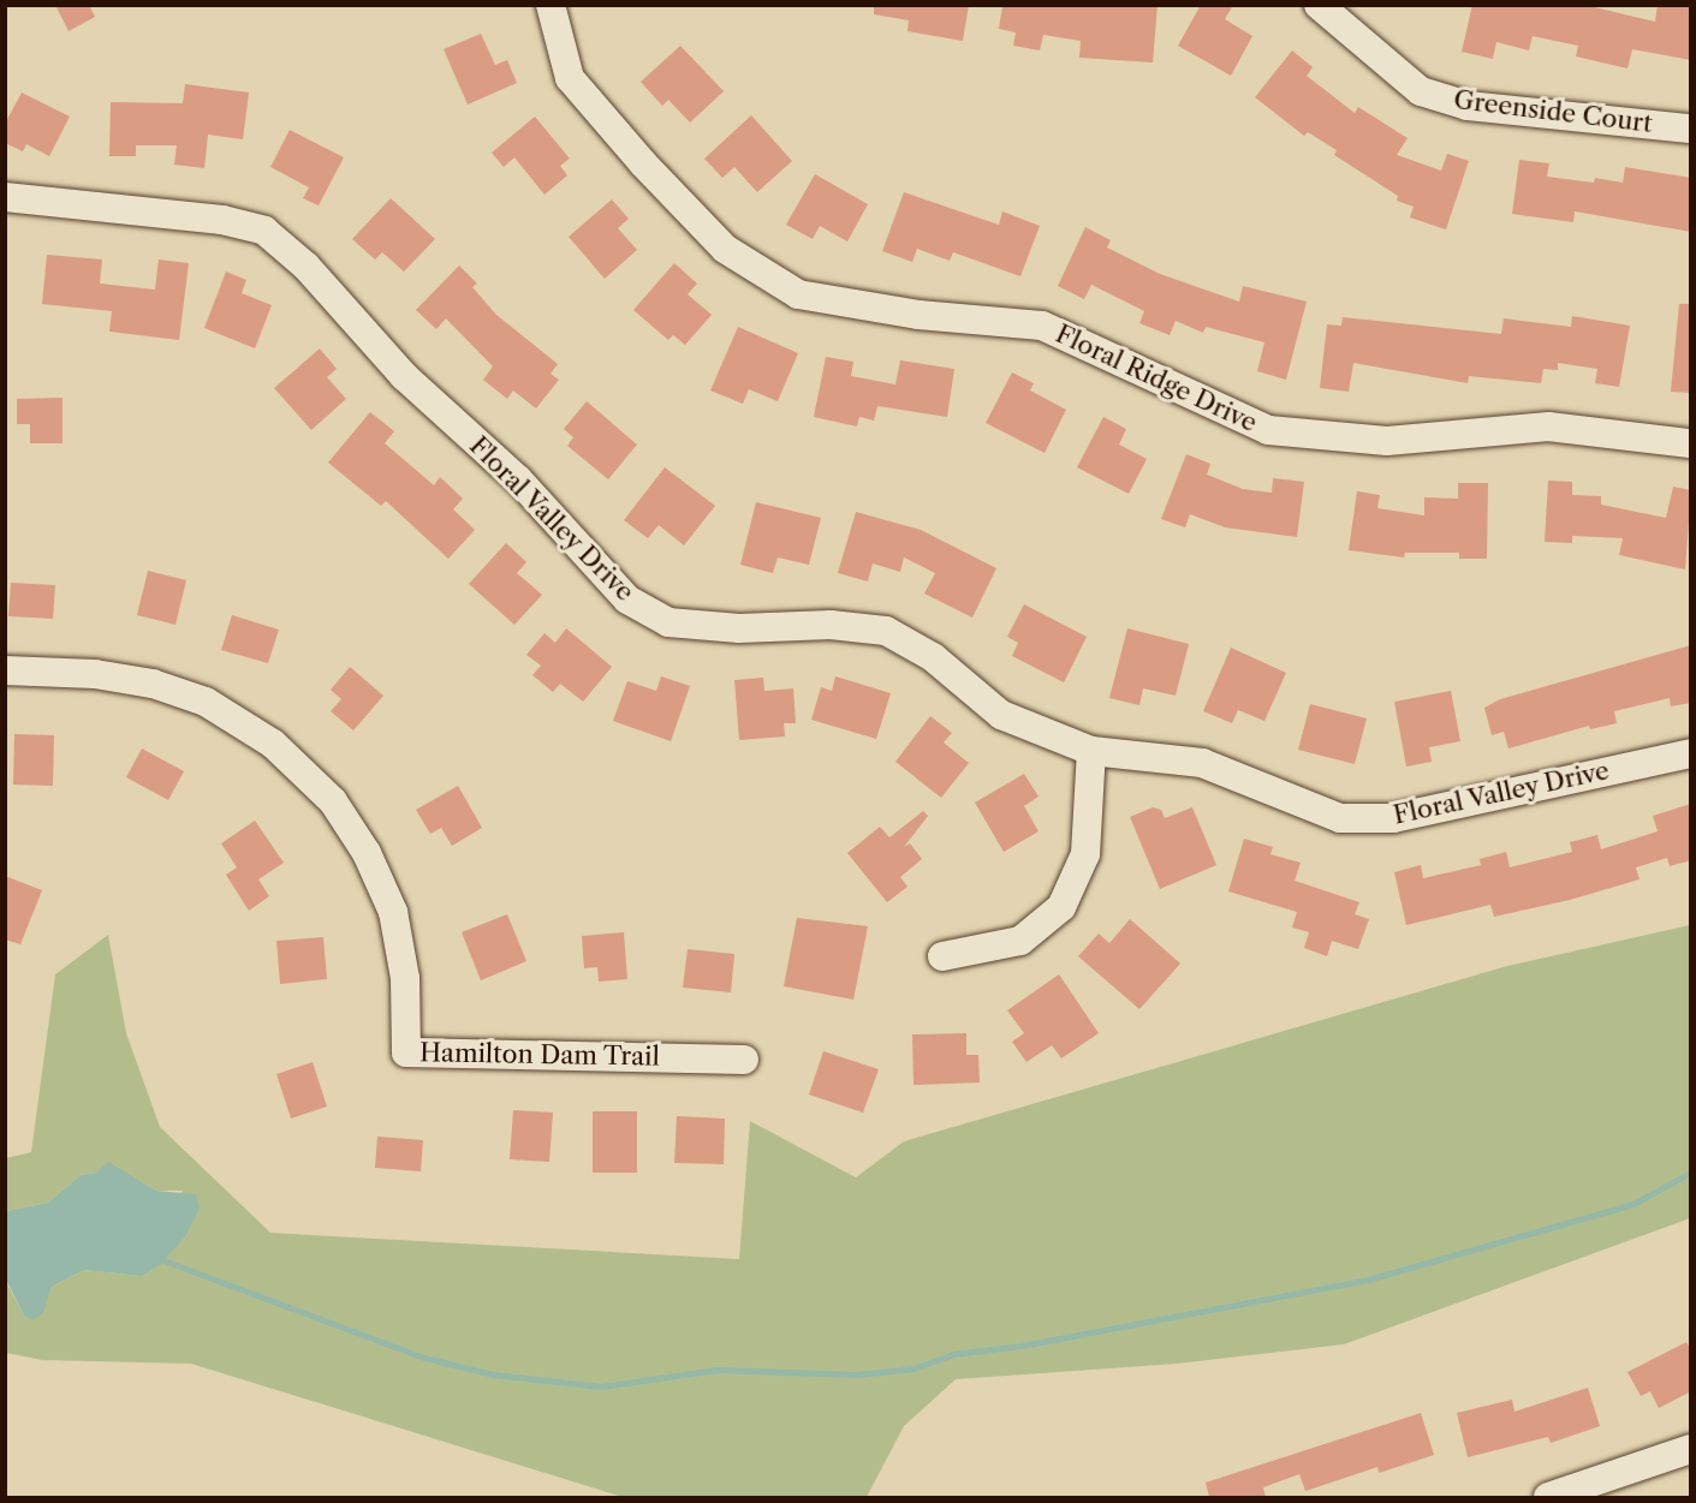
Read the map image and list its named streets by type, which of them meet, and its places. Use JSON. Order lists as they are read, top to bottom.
{
  "streets": {
    "street": [
      "Greenside Court",
      "Floral Ridge Drive",
      "Floral Valley Drive",
      "Hamilton Dam Trail"
    ]
  }
}
